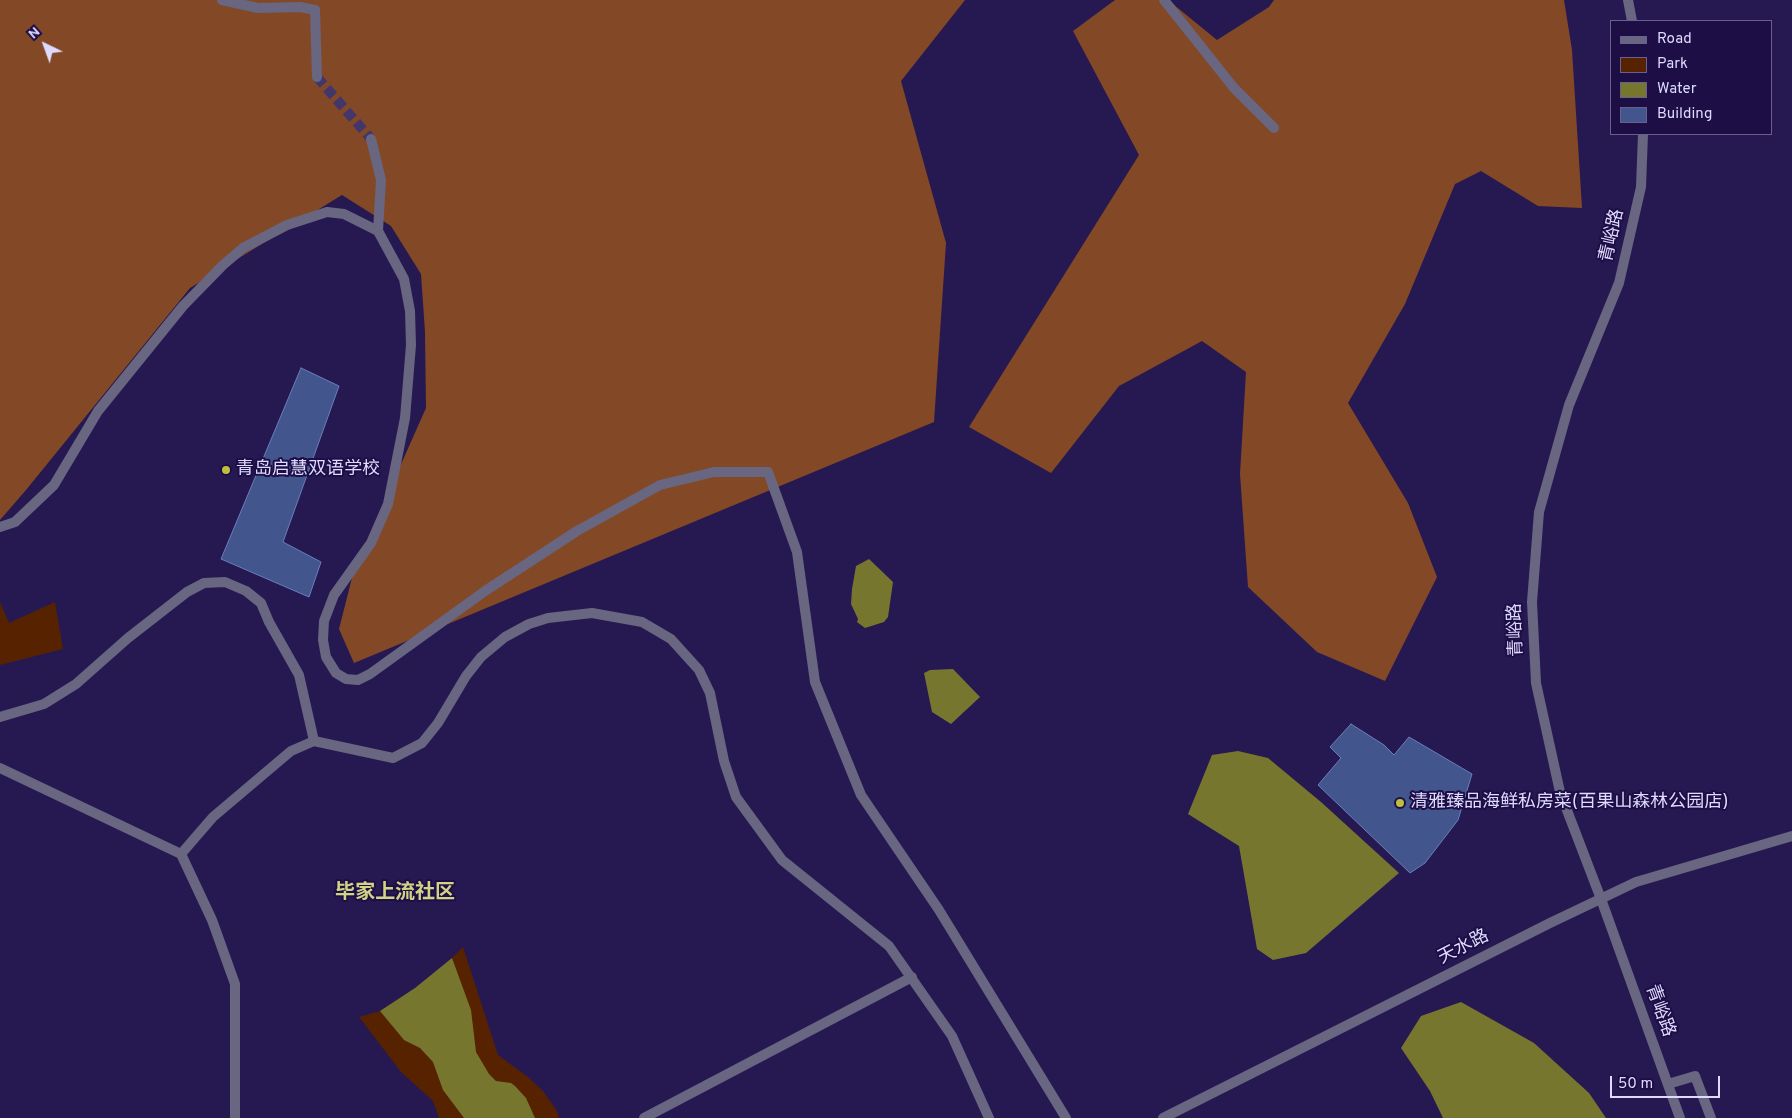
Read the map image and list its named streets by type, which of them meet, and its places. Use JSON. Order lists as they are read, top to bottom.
{
  "streets": {
    "street": ["青峪路", "天水路"]
  },
  "crossings": [
    ["青峪路", "天水路"]
  ],
  "districts": ["毕家上流社区"],
  "places": ["青岛启慧双语学校", "清雅臻品海鲜私房菜(百果山森林公园店)"],
  "legend": [
    "Road",
    "Park",
    "Water",
    "Building"
  ],
  "scale_bar": "50 m",
  "north": "top left"
}
